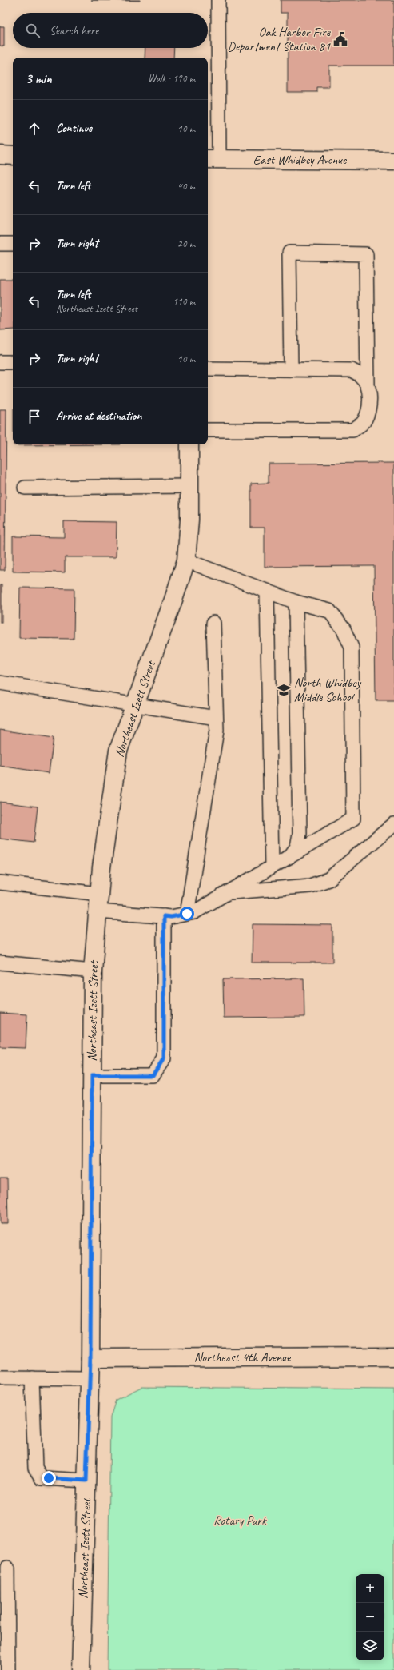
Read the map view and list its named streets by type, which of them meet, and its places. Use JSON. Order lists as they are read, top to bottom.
{
  "streets": {
    "street": ["East Whidbey Avenue", "Northeast Izett Street", "Northeast 4th Avenue"]
  },
  "crossings": [
    ["Northeast Izett Street", "Northeast 4th Avenue"]
  ],
  "parks": ["Rotary Park"],
  "places": {
    "public building": ["Oak Harbor Fire Department Station 81"],
    "school or university": ["North Whidbey Middle School"]
  },
  "page": {
    "search": "Search here",
    "heading": ["3 min", "Walk · 190 m"],
    "list": [
      ["Continue", "10 m"],
      ["Turn left", "40 m"],
      ["Turn right", "20 m"],
      ["Turn left", "Northeast Izett Street", "110 m"],
      ["Turn right", "10 m"],
      "Arrive at destination"
    ],
    "map_buttons": ["+", "−"]
  }
}
